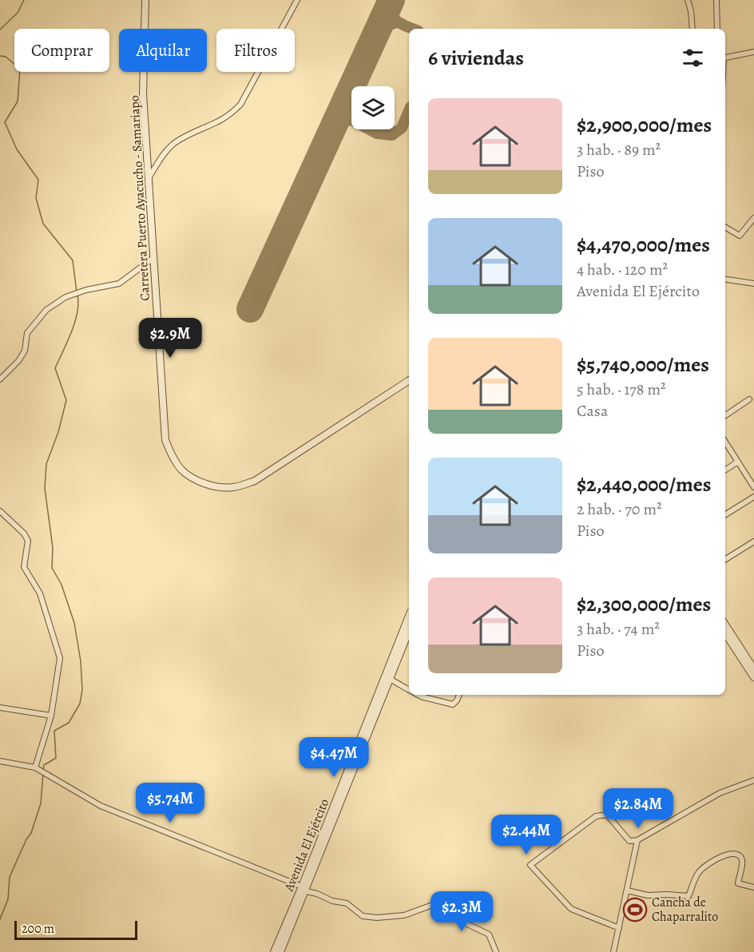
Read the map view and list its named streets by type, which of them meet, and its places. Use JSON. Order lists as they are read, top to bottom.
{
  "streets": {
    "street": ["Carretera Puerto Ayacucho - Samariapo", "Avenida El Ejército"]
  },
  "places": {
    "sports": ["Cancha de Chaparralito"]
  },
  "scale_bar": "200 m",
  "page": {
    "chip": ["Comprar", "Alquilar", "Filtros"],
    "heading": "6 viviendas",
    "list": [
      {
        "name": "$2,900,000/mes",
        "note": "3 hab. · 89 m² · Piso"
      },
      {
        "name": "$4,470,000/mes",
        "note": "4 hab. · 120 m² · Avenida El Ejército"
      },
      {
        "name": "$5,740,000/mes",
        "note": "5 hab. · 178 m² · Casa"
      },
      {
        "name": "$2,440,000/mes",
        "note": "2 hab. · 70 m² · Piso"
      },
      {
        "name": "$2,300,000/mes",
        "note": "3 hab. · 74 m² · Piso"
      }
    ],
    "price": [
      "$2.9M",
      "$4.47M",
      "$5.74M",
      "$2.84M",
      "$2.44M",
      "$2.3M"
    ],
    "scale": "200 m"
  }
}
